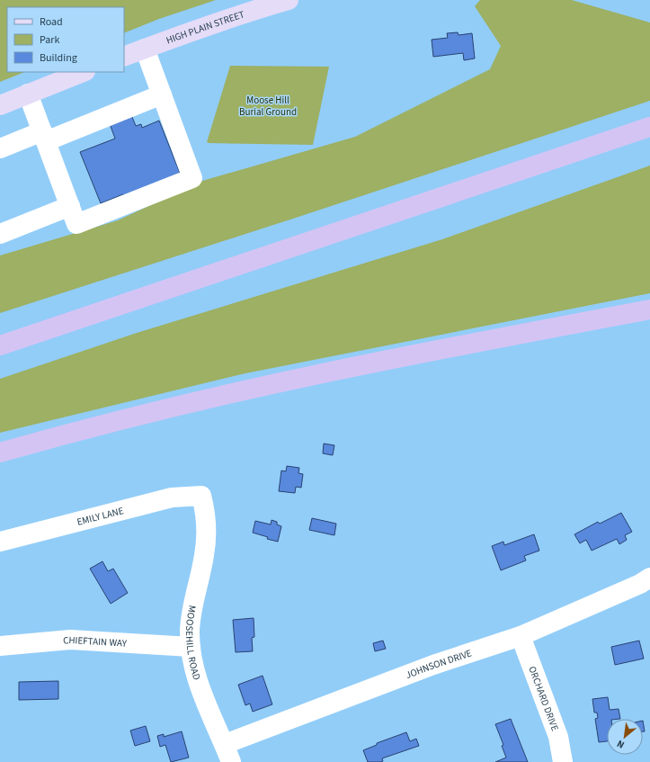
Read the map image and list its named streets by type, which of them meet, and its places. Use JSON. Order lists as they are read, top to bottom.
{
  "streets": {
    "main road": ["HIGH PLAIN STREET"],
    "street": [
      "EMILY LANE",
      "CHIEFTAIN WAY",
      "MOOSEHILL ROAD",
      "JOHNSON DRIVE",
      "ORCHARD DRIVE"
    ]
  },
  "crossings": [
    ["EMILY LANE", "MOOSEHILL ROAD"],
    ["CHIEFTAIN WAY", "MOOSEHILL ROAD"],
    ["MOOSEHILL ROAD", "JOHNSON DRIVE"],
    ["JOHNSON DRIVE", "ORCHARD DRIVE"]
  ],
  "parks": ["Moose Hill Burial Ground"],
  "legend": ["Road", "Park", "Building"],
  "north": "bottom left"
}
